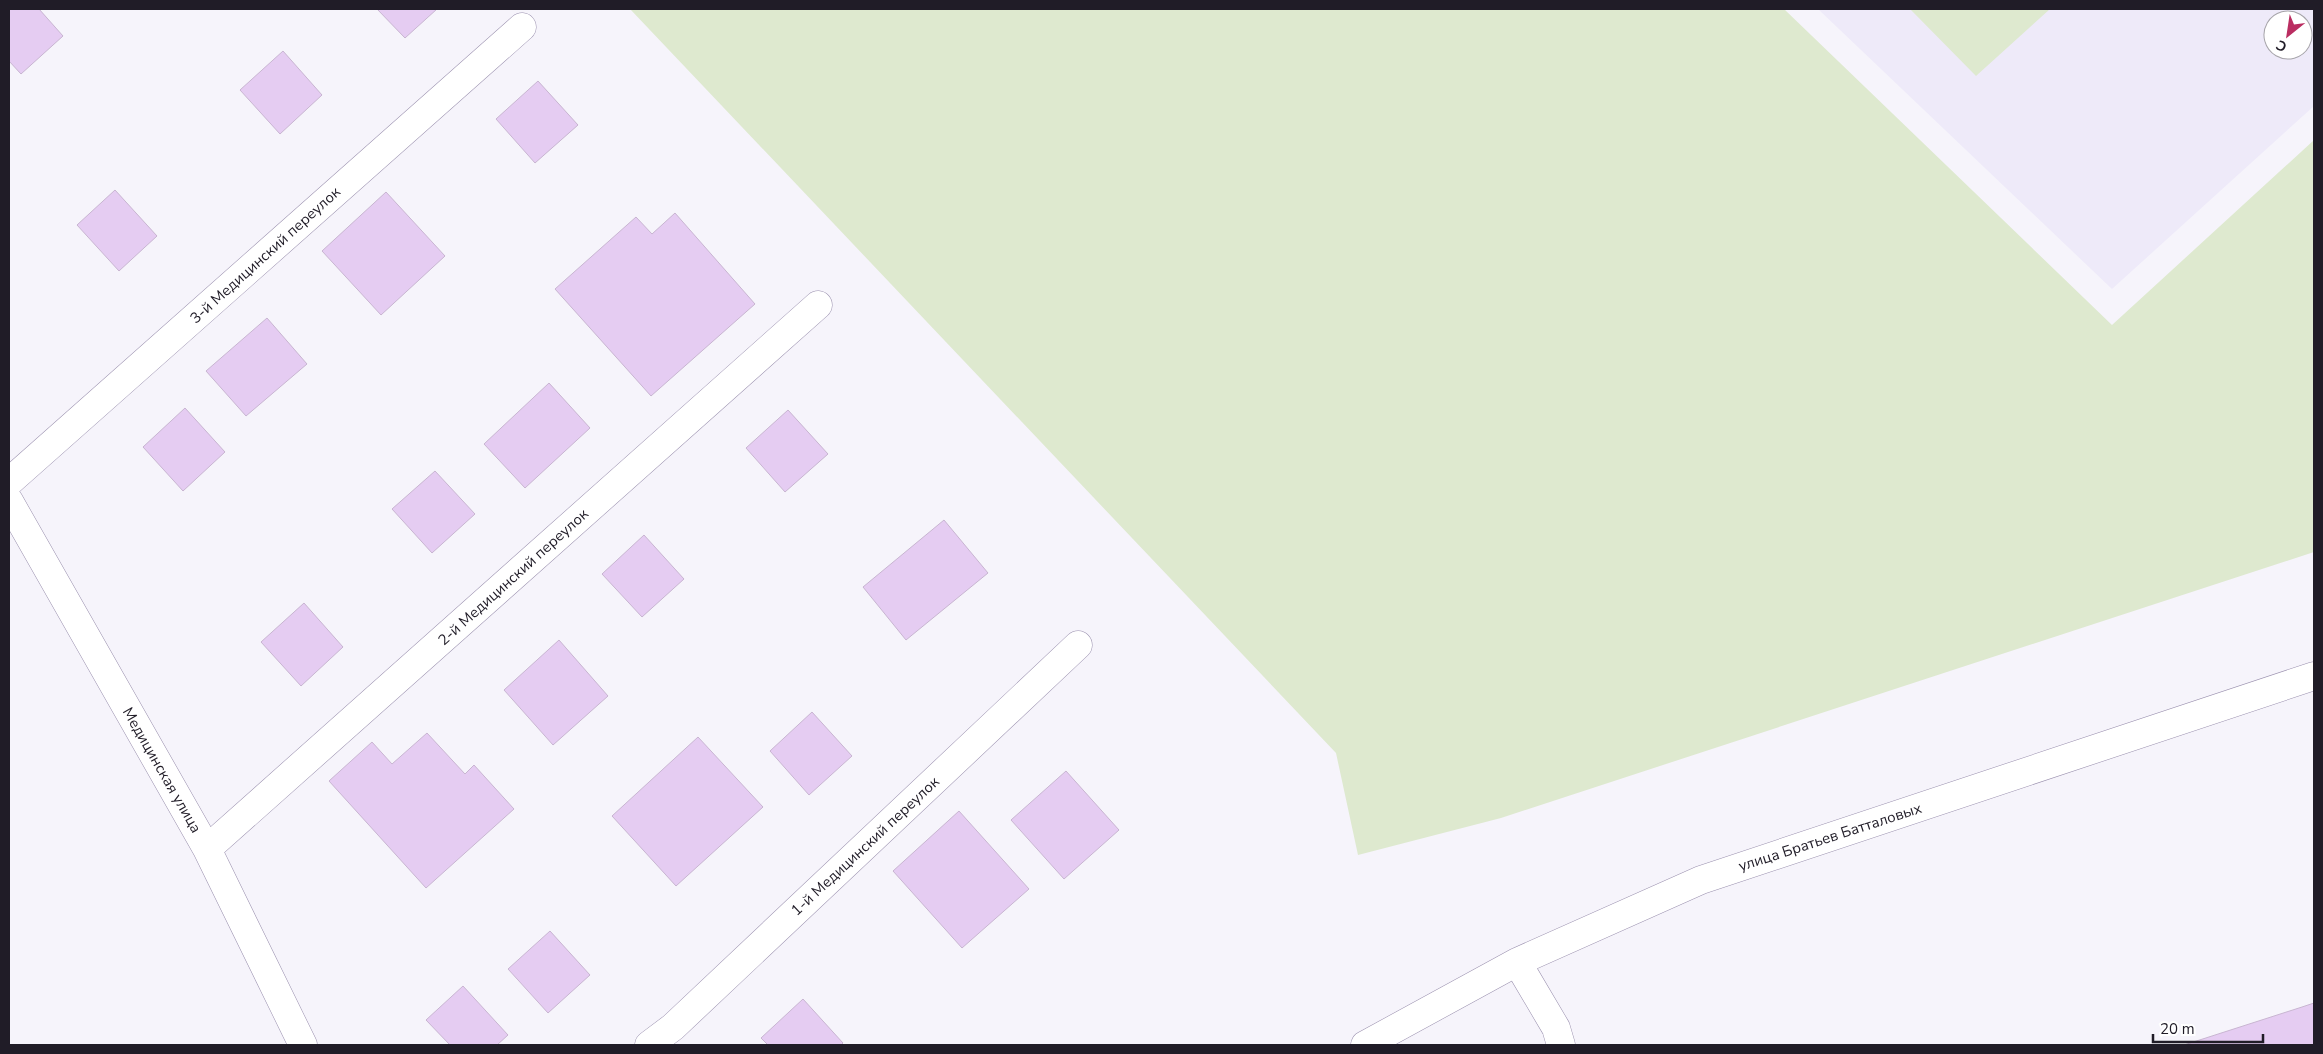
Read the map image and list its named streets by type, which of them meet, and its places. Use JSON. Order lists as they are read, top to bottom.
{
  "streets": {
    "street": [
      "3-й Медицинский переулок",
      "2-й Медицинский переулок",
      "Медицинская улица",
      "улица Братьев Батталовых",
      "1-й Медицинский переулок"
    ]
  },
  "crossings": [
    ["2-й Медицинский переулок", "Медицинская улица"]
  ],
  "scale_bar": "20 m",
  "north": "bottom left"
}
